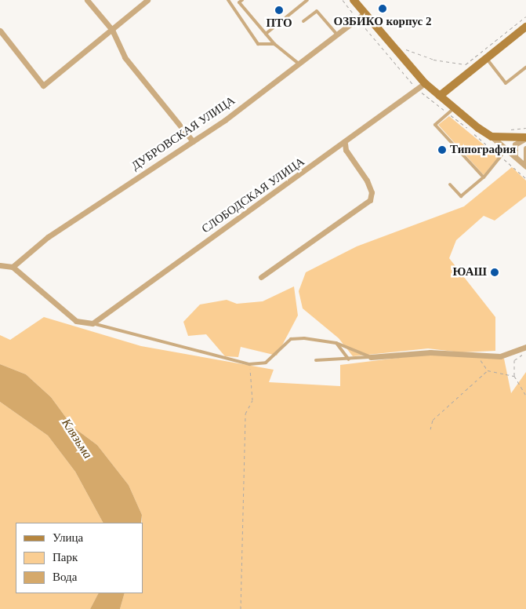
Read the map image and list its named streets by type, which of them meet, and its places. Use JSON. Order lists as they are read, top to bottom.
{
  "streets": {
    "street": ["ДУБРОВСКАЯ УЛИЦА", "СЛОБОДСКАЯ УЛИЦА"]
  },
  "water": ["Клязьма"],
  "places": [
    "ОЗБИКО корпус 2",
    "ПТО",
    "Типография",
    "ЮАШ"
  ],
  "legend": ["Улица", "Парк", "Вода"]
}
